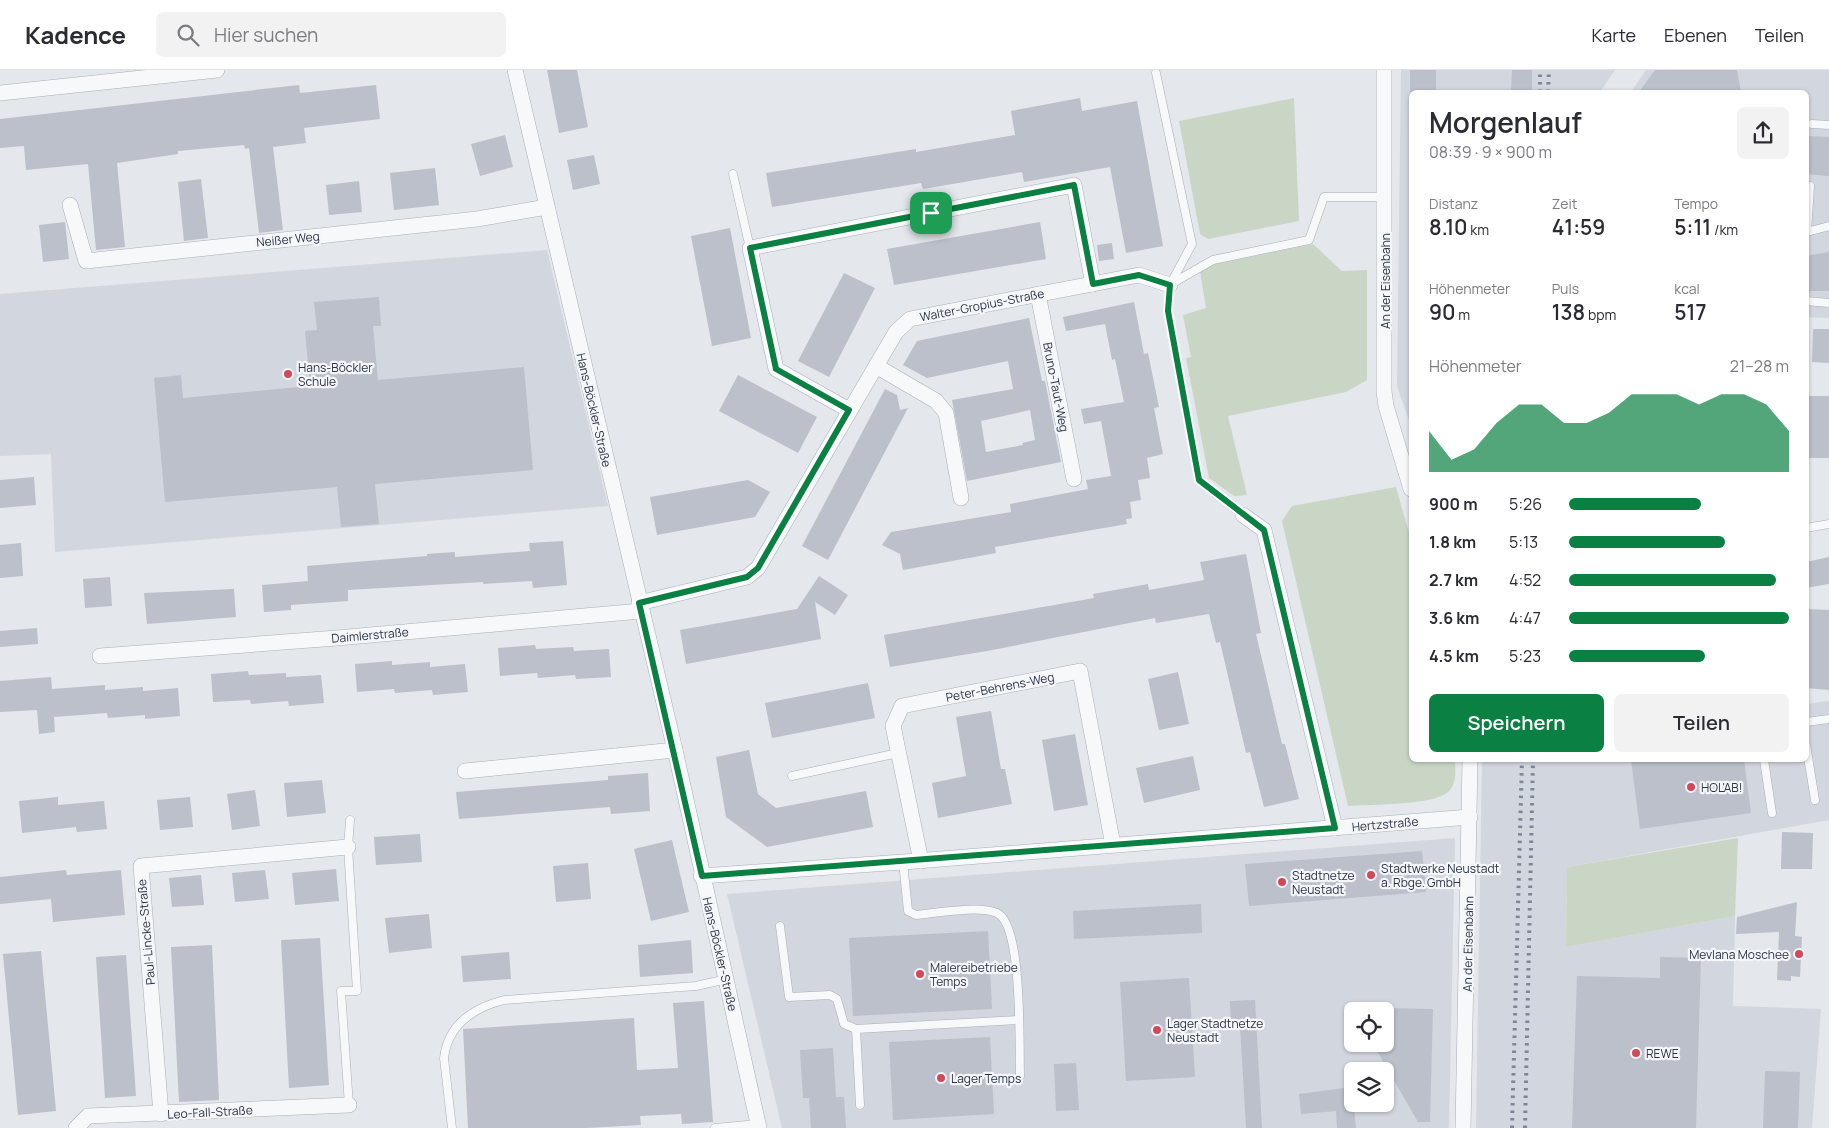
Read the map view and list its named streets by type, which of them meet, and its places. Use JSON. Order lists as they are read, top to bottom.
{
  "streets": {
    "street": [
      "Neißer Weg",
      "An der Eisenbahn",
      "Walter-Gropius-Straße",
      "Bruno-Taut-Weg",
      "Hans-Böckler-Straße",
      "Daimlerstraße",
      "Peter-Behrens-Weg",
      "Hertzstraße",
      "Paul-Lincke-Straße",
      "Leo-Fall-Straße"
    ]
  },
  "crossings": [
    ["Neißer Weg", "Hans-Böckler-Straße"],
    ["An der Eisenbahn", "Hertzstraße"],
    ["Walter-Gropius-Straße", "Bruno-Taut-Weg"],
    ["Walter-Gropius-Straße", "Hans-Böckler-Straße"],
    ["Walter-Gropius-Straße", "Daimlerstraße"],
    ["Hans-Böckler-Straße", "Daimlerstraße"],
    ["Hans-Böckler-Straße", "Hertzstraße"],
    ["Peter-Behrens-Weg", "Hertzstraße"],
    ["Paul-Lincke-Straße", "Leo-Fall-Straße"]
  ],
  "places": [
    "Hans-Böckler Schule",
    "HOL'AB!",
    "Stadtwerke Neustadt a. Rbge. GmbH",
    "Stadtnetze Neustadt",
    "Mevlana Moschee",
    "Malereibetriebe Temps",
    "Lager Stadtnetze Neustadt",
    "REWE",
    "Lager Temps"
  ],
  "page": {
    "header": "Kadence",
    "search": "Hier suchen",
    "nav": ["Karte", "Ebenen", "Teilen"],
    "heading": ["Morgenlauf", "08:39 · 9 × 900 m"],
    "stats": [
      ["Distanz", "8.10 km"],
      ["Zeit", "41:59"],
      ["Tempo", "5:11 /km"],
      ["Höhenmeter", "90 m"],
      ["Puls", "138 bpm"],
      ["kcal", "517"]
    ],
    "chart": ["Höhenmeter", "21–28 m"],
    "list": [
      {
        "name": "900 m",
        "note": "5:26"
      },
      {
        "name": "1.8 km",
        "note": "5:13"
      },
      {
        "name": "2.7 km",
        "note": "4:52"
      },
      {
        "name": "3.6 km",
        "note": "4:47"
      },
      {
        "name": "4.5 km",
        "note": "5:23"
      }
    ],
    "buttons": ["Speichern", "Teilen"]
  }
}
